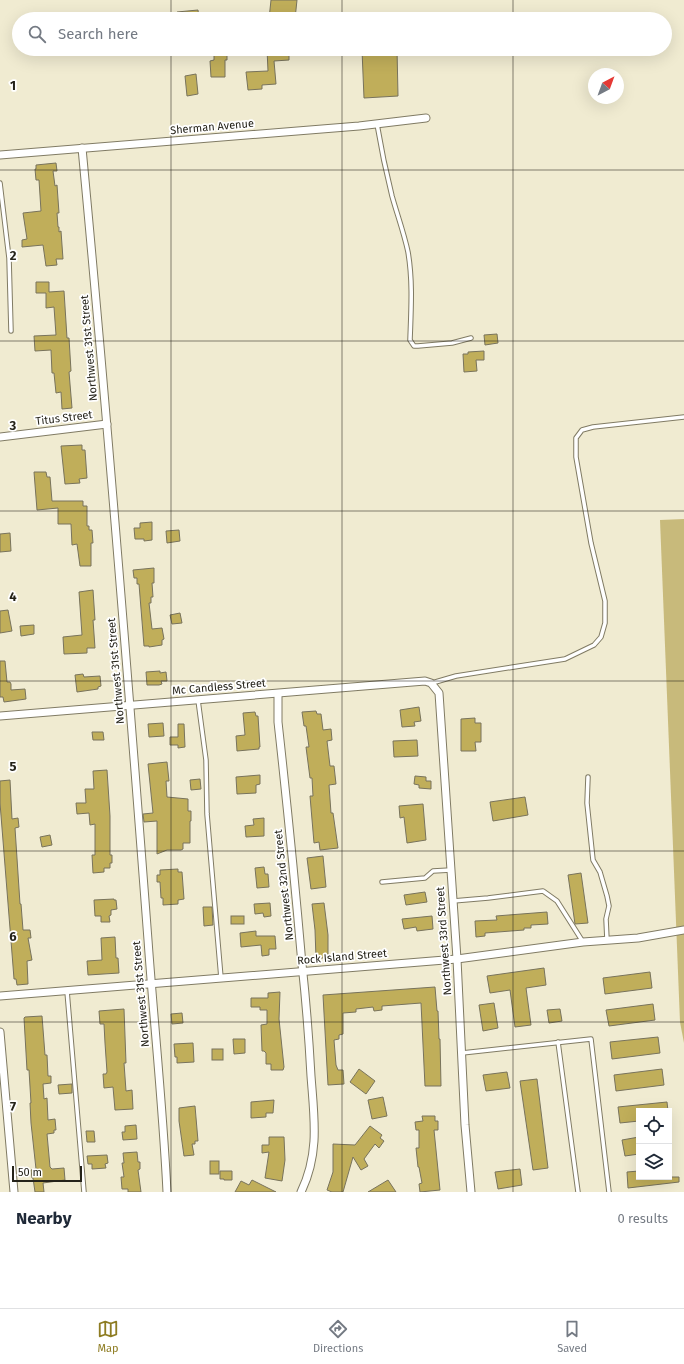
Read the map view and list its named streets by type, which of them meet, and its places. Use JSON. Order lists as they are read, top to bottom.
{
  "streets": {
    "street": [
      "Sherman Avenue",
      "Northwest 31st Street",
      "Titus Street",
      "Mc Candless Street",
      "Northwest 32nd Street",
      "Northwest 33rd Street",
      "Rock Island Street"
    ]
  },
  "crossings": [
    ["Sherman Avenue", "Northwest 31st Street"],
    ["Northwest 31st Street", "Titus Street"],
    ["Northwest 31st Street", "Mc Candless Street"],
    ["Northwest 31st Street", "Rock Island Street"],
    ["Mc Candless Street", "Northwest 32nd Street"],
    ["Mc Candless Street", "Northwest 33rd Street"],
    ["Northwest 32nd Street", "Rock Island Street"],
    ["Northwest 33rd Street", "Rock Island Street"]
  ],
  "scale_bar": "50 m",
  "north": "top right",
  "page": {
    "search": "Search here",
    "scale": "50 m",
    "heading": ["Nearby", "0 results"],
    "nav": ["Map", "Directions", "Saved"]
  },
  "grid": {
    "rows": [
      "1",
      "2",
      "3",
      "4",
      "5",
      "6",
      "7"
    ]
  }
}
